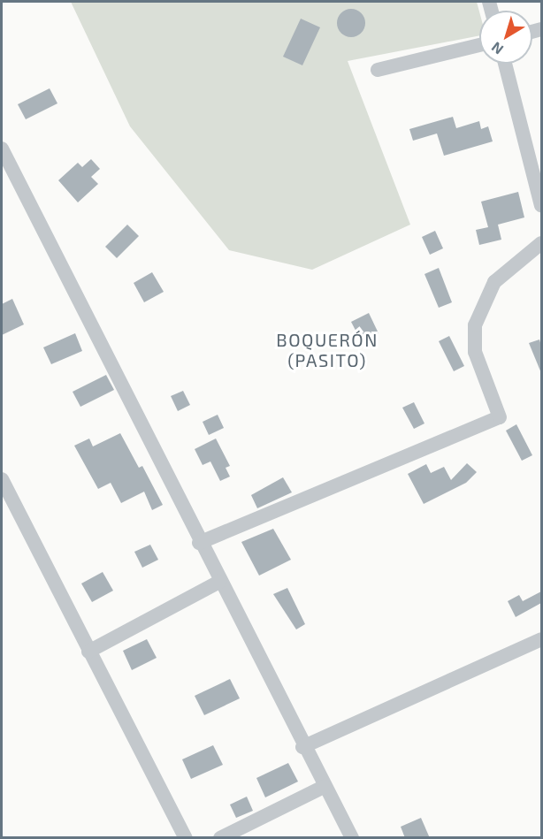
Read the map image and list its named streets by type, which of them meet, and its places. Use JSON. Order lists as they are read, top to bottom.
{
  "districts": ["BOQUERÓN (PASITO)"],
  "north": "bottom left"
}
